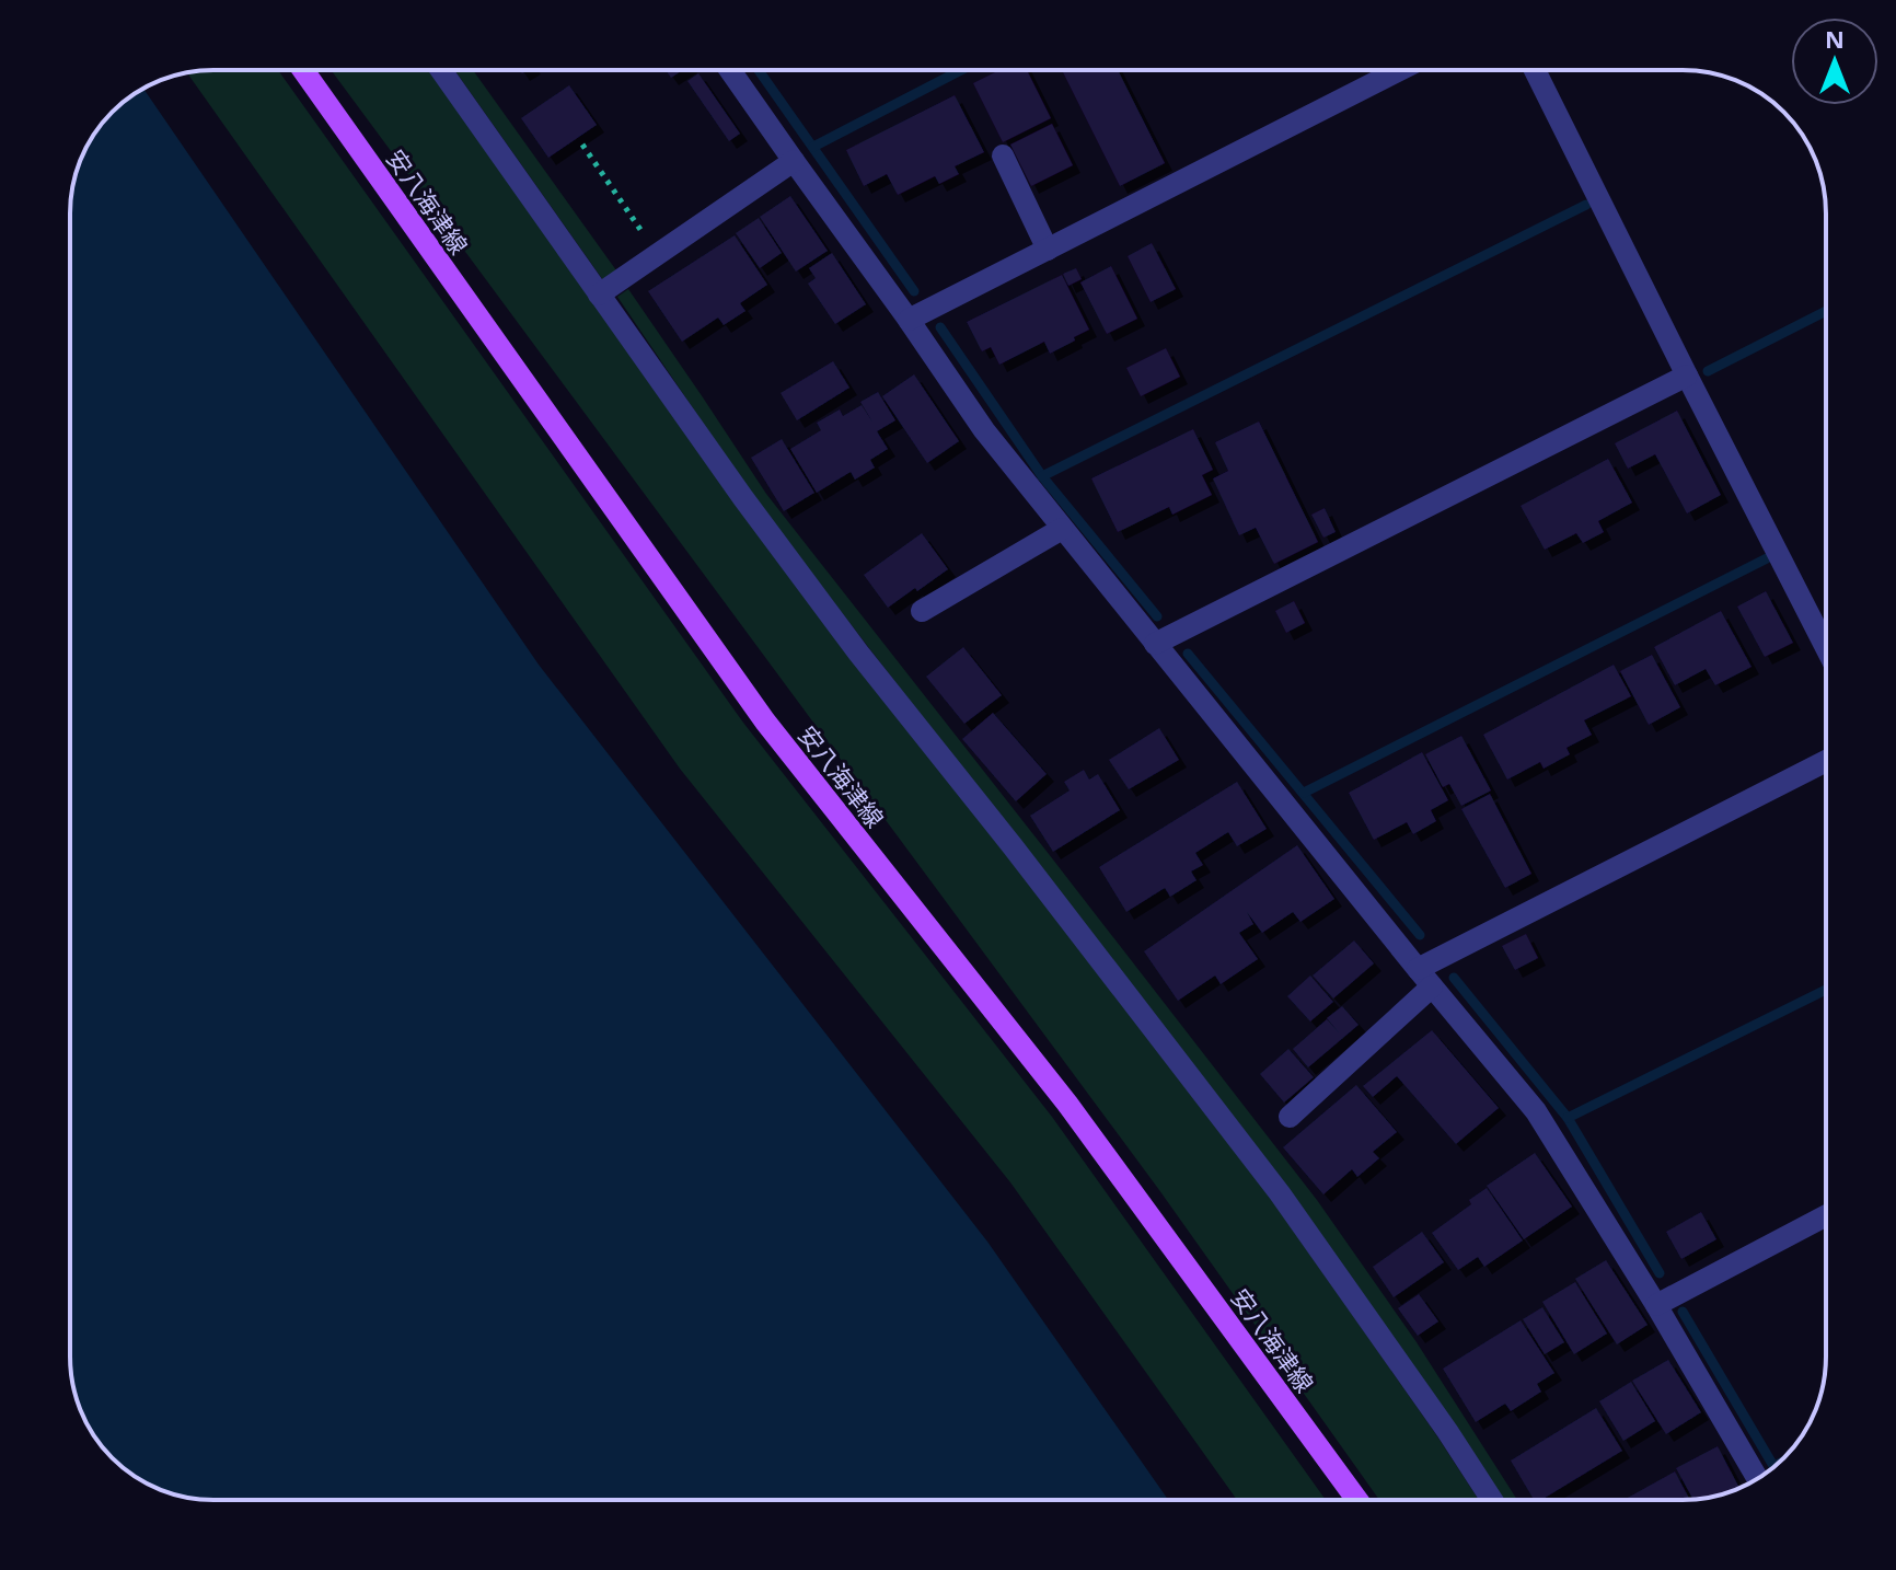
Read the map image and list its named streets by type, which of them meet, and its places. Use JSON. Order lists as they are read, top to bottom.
{
  "streets": {
    "main road": ["安八海津線"]
  },
  "north": "top"
}
